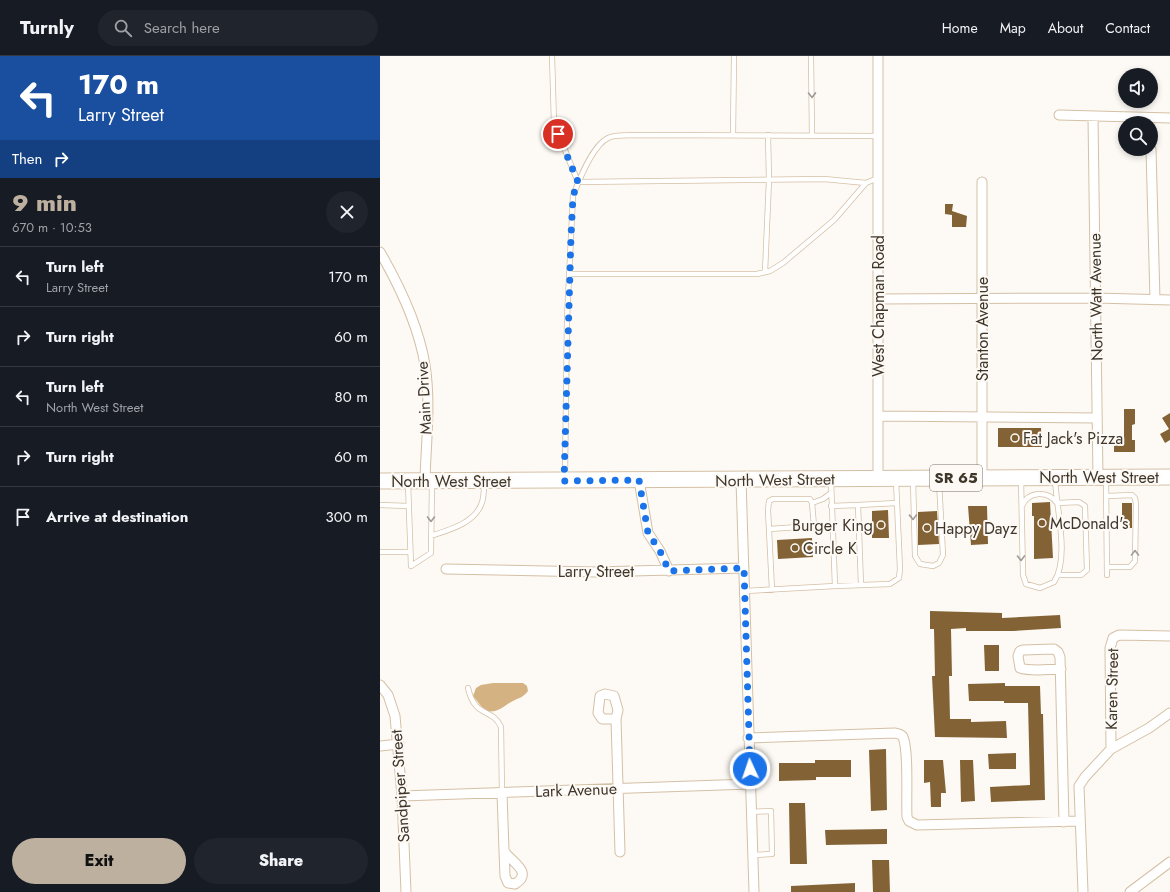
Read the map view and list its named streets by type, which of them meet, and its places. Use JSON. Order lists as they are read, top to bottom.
{
  "streets": {
    "main road": ["North West Street", "SR 65"],
    "street": [
      "North Watt Avenue",
      "West Chapman Road",
      "Stanton Avenue",
      "Main Drive",
      "Larry Street",
      "Karen Street",
      "Sandpiper Street",
      "Lark Avenue"
    ]
  },
  "crossings": [
    ["North Watt Avenue", "North West Street"],
    ["West Chapman Road", "North West Street"],
    ["Stanton Avenue", "North West Street"],
    ["Main Drive", "North West Street"],
    ["Sandpiper Street", "Lark Avenue"]
  ],
  "places": [
    "Fat Jack's Pizza",
    "McDonald's",
    "Burger King",
    "Happy Dayz",
    "Circle K"
  ],
  "page": {
    "header": "Turnly",
    "search": "Search here",
    "nav": [
      "Home",
      "Map",
      "About",
      "Contact"
    ],
    "turn": ["170 m", "Larry Street"],
    "then": "Then",
    "heading": ["9 min", "670 m · 10:53"],
    "list": [
      {
        "name": "Turn left",
        "note": "Larry Street",
        "value": "170 m"
      },
      {
        "name": "Turn right",
        "value": "60 m"
      },
      {
        "name": "Turn left",
        "note": "North West Street",
        "value": "80 m"
      },
      {
        "name": "Turn right",
        "value": "60 m"
      },
      {
        "name": "Arrive at destination",
        "value": "300 m"
      }
    ],
    "buttons": ["Exit", "Share"]
  }
}
